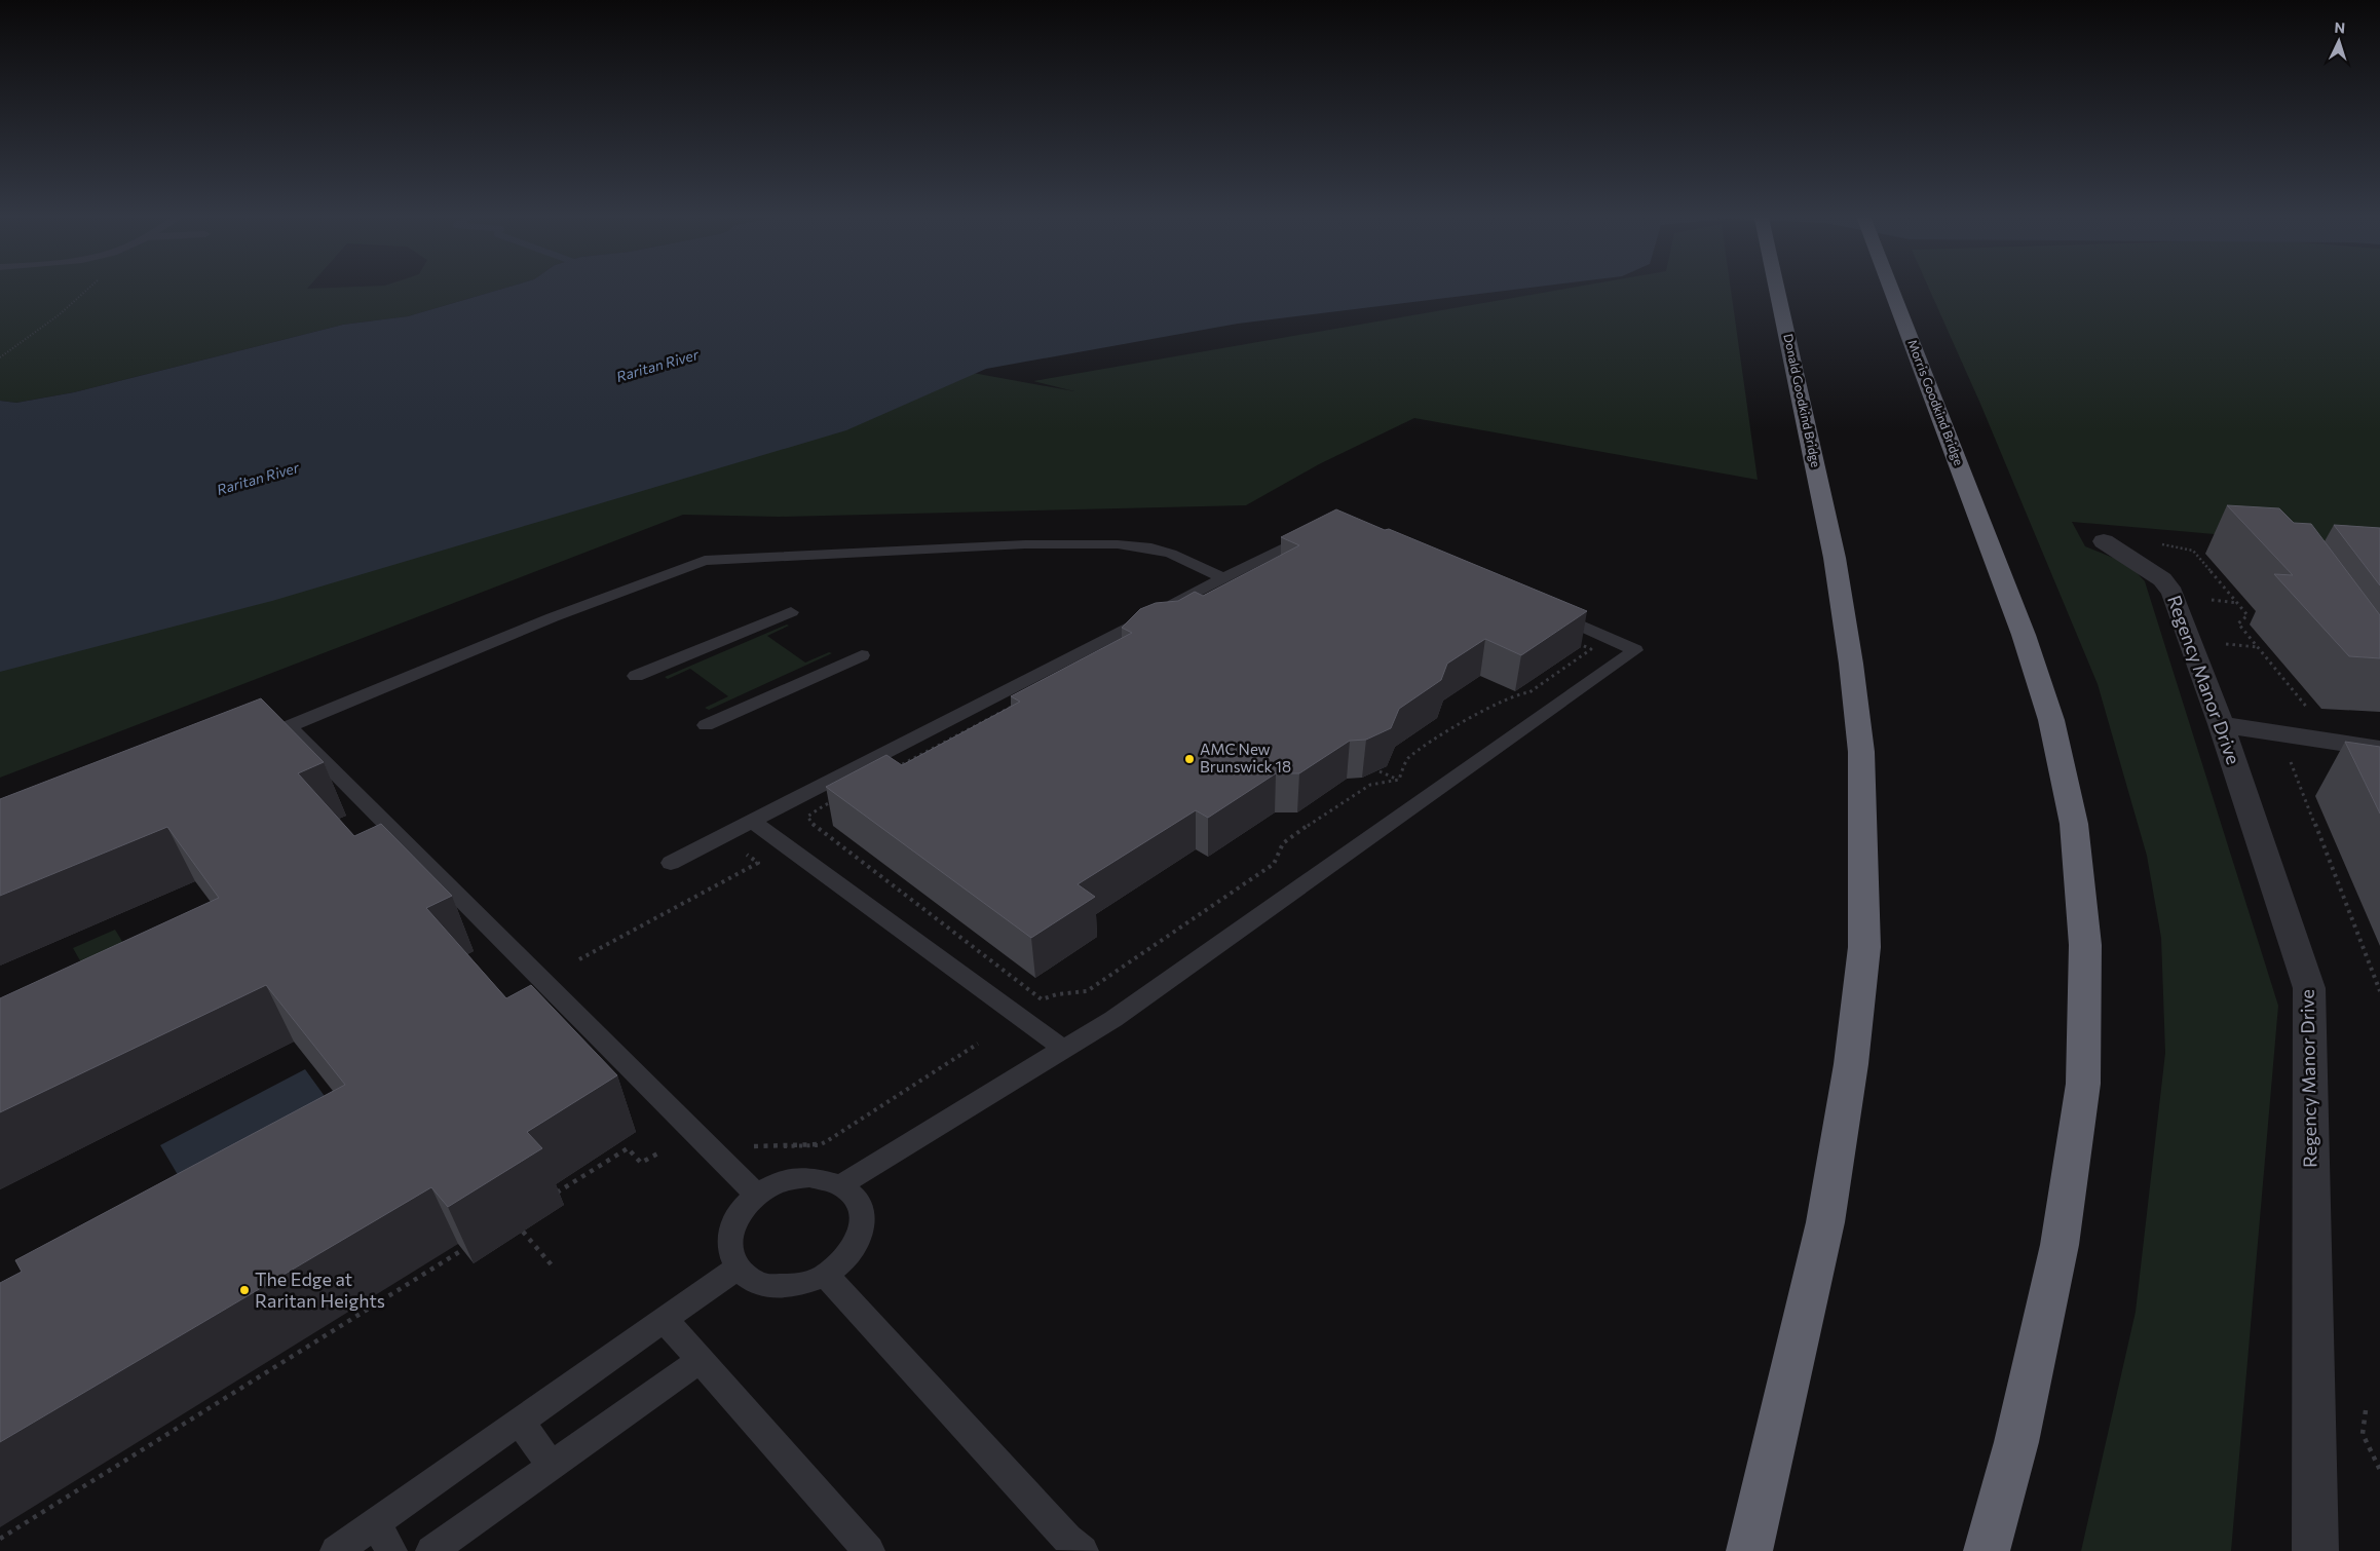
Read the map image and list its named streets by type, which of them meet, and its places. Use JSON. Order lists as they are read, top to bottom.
{
  "streets": {
    "highway": ["Donald Goodkind Bridge", "Morris Goodkind Bridge"],
    "street": ["Regency Manor Drive"]
  },
  "water": ["Raritan River"],
  "places": ["AMC New Brunswick 18", "The Edge at Raritan Heights"],
  "north": "top"
}
